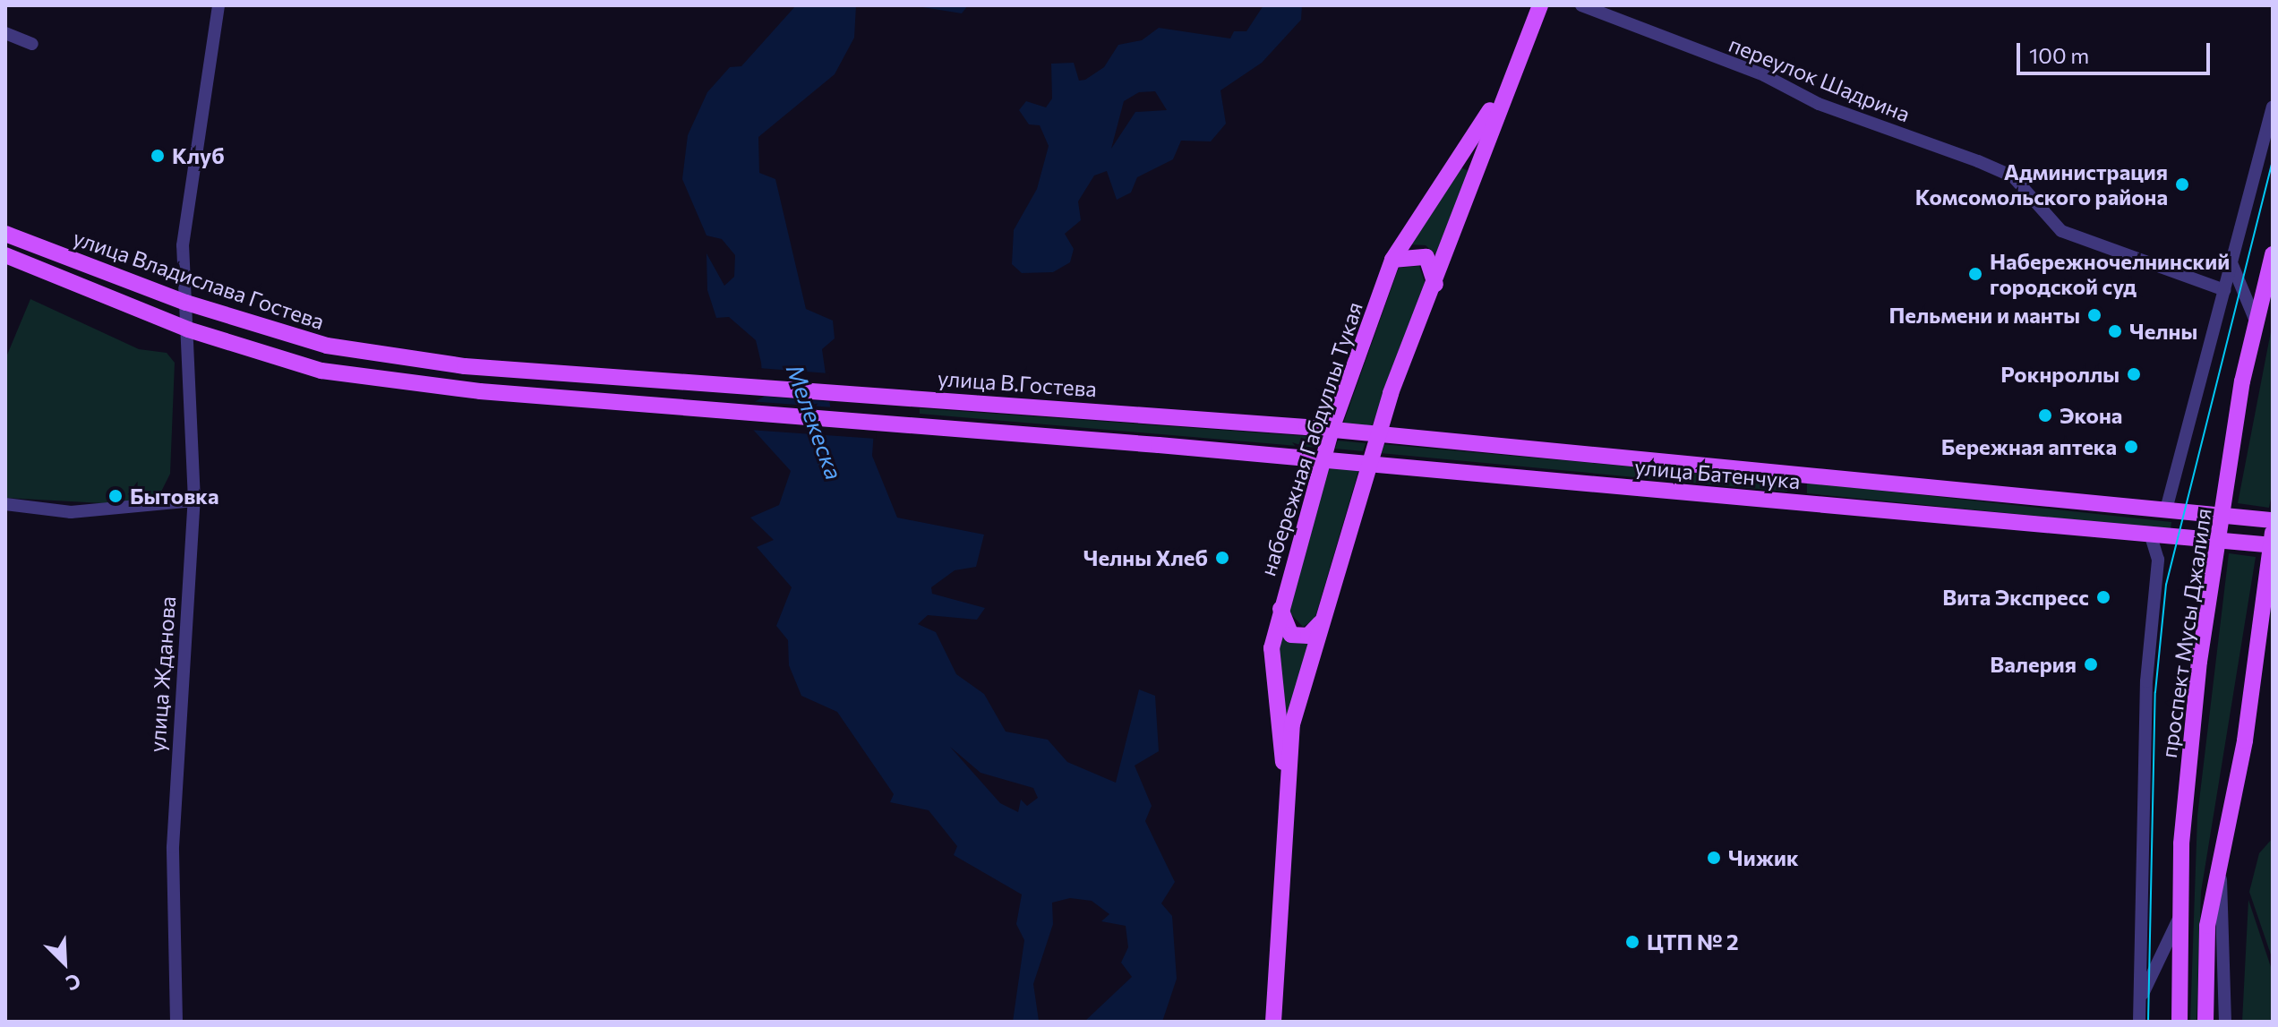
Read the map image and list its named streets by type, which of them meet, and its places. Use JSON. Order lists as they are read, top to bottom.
{
  "streets": {
    "main road": [
      "улица Владислава Гостева",
      "улица В.Гостева",
      "набережная Габдуллы Тукая",
      "улица Батенчука",
      "проспект Мусы Джалиля"
    ],
    "street": ["переулок Шадрина", "улица Жданова"]
  },
  "crossings": [
    ["улица Владислава Гостева", "улица В.Гостева"],
    ["улица Владислава Гостева", "улица Батенчука"],
    ["улица Владислава Гостева", "улица Жданова"],
    ["улица В.Гостева", "улица Батенчука"],
    ["набережная Габдуллы Тукая", "улица Батенчука"],
    ["улица Батенчука", "проспект Мусы Джалиля"]
  ],
  "water": ["Мелекеска"],
  "places": [
    "Клуб",
    "Администрация Комсомольского района",
    "Набережночелнинский городской суд",
    "Пельмени и манты",
    "Челны",
    "Рокнроллы",
    "Экона",
    "Бережная аптека",
    "Бытовка",
    "Челны Хлеб",
    "Вита Экспресс",
    "Валерия",
    "Чижик",
    "ЦТП № 2"
  ],
  "scale_bar": "100 m",
  "north": "bottom right"
}
